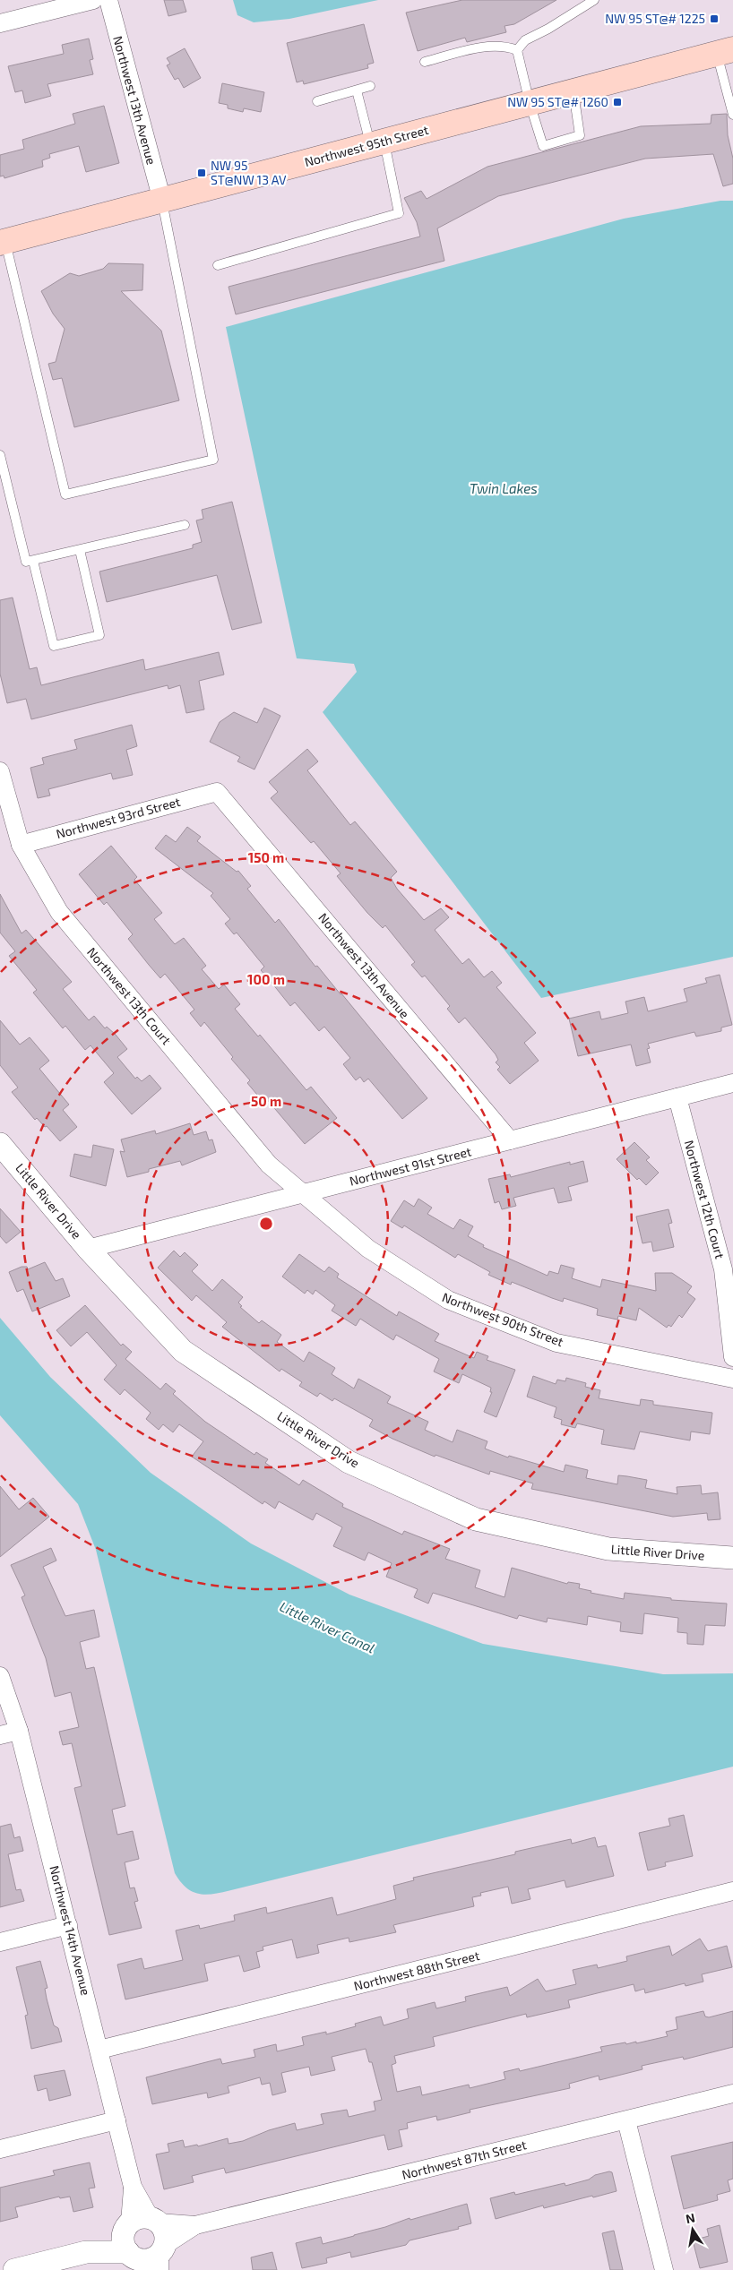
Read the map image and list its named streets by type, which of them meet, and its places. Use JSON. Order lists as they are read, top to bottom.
{
  "streets": {
    "main road": ["Northwest 95th Street"],
    "street": [
      "Northwest 13th Avenue",
      "Northwest 93rd Street",
      "Northwest 13th Court",
      "Northwest 91st Street",
      "Northwest 12th Court",
      "Little River Drive",
      "Northwest 90th Street",
      "Northwest 14th Avenue",
      "Northwest 88th Street",
      "Northwest 87th Street"
    ]
  },
  "crossings": [
    ["Northwest 13th Avenue", "Northwest 95th Street"],
    ["Northwest 13th Avenue", "Northwest 93rd Street"],
    ["Northwest 13th Avenue", "Northwest 91st Street"],
    ["Northwest 93rd Street", "Northwest 13th Court"],
    ["Northwest 13th Court", "Northwest 91st Street"],
    ["Northwest 13th Court", "Northwest 90th Street"],
    ["Northwest 91st Street", "Northwest 12th Court"],
    ["Northwest 91st Street", "Little River Drive"],
    ["Northwest 91st Street", "Northwest 90th Street"],
    ["Northwest 14th Avenue", "Northwest 88th Street"],
    ["Northwest 14th Avenue", "Northwest 87th Street"]
  ],
  "water": ["Twin Lakes", "Little River Canal"],
  "places": {
    "transit": ["NW 95 ST@# 1225", "NW 95 ST@# 1260", "NW 95 ST@NW 13 AV"]
  },
  "north": "top",
  "rings": ["150 m", "100 m", "50 m"]
}
